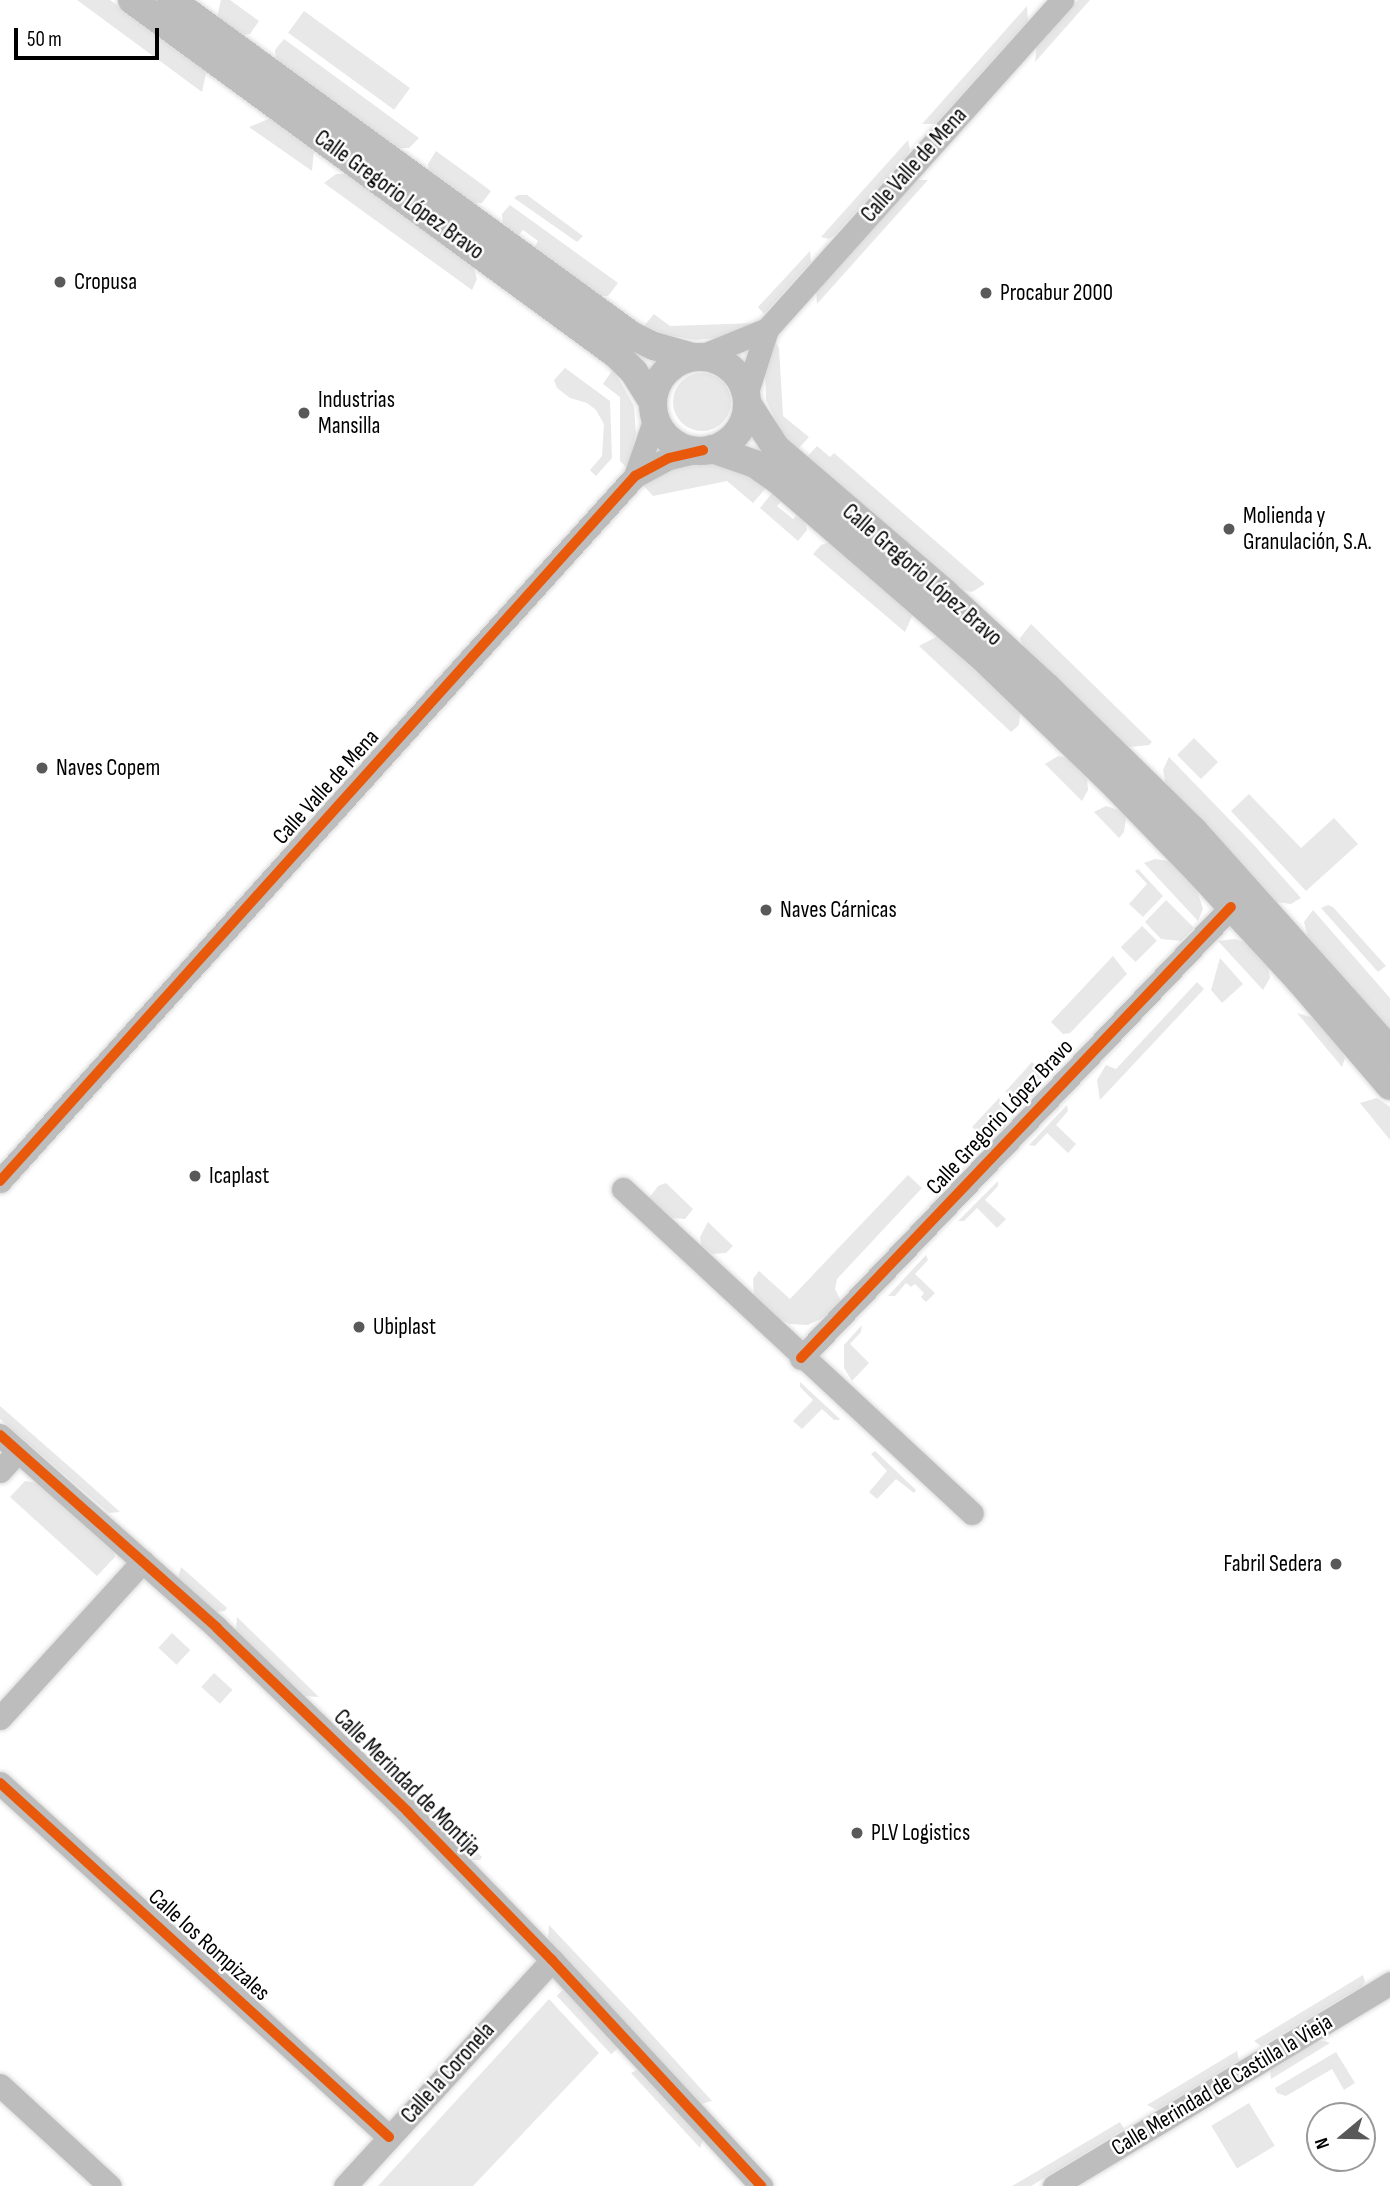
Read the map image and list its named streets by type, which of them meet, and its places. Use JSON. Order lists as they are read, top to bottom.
{
  "streets": {
    "main road": ["Calle Gregorio López Bravo"],
    "street": [
      "Calle Valle de Mena",
      "Calle Merindad de Montija",
      "Calle los Rompizales",
      "Calle la Coronela",
      "Calle Merindad de Castilla la Vieja"
    ]
  },
  "crossings": [
    ["Calle Valle de Mena", "Calle Gregorio López Bravo"],
    ["Calle Merindad de Montija", "Calle la Coronela"],
    ["Calle los Rompizales", "Calle la Coronela"]
  ],
  "places": [
    "Cropusa",
    "Procabur 2000",
    "Industrias Mansilla",
    "Molienda y Granulación, S.A.",
    "Naves Copem",
    "Naves Cárnicas",
    "Icaplast",
    "Ubiplast",
    "Fabril Sedera",
    "PLV Logistics"
  ],
  "scale_bar": "50 m",
  "north": "left"
}
